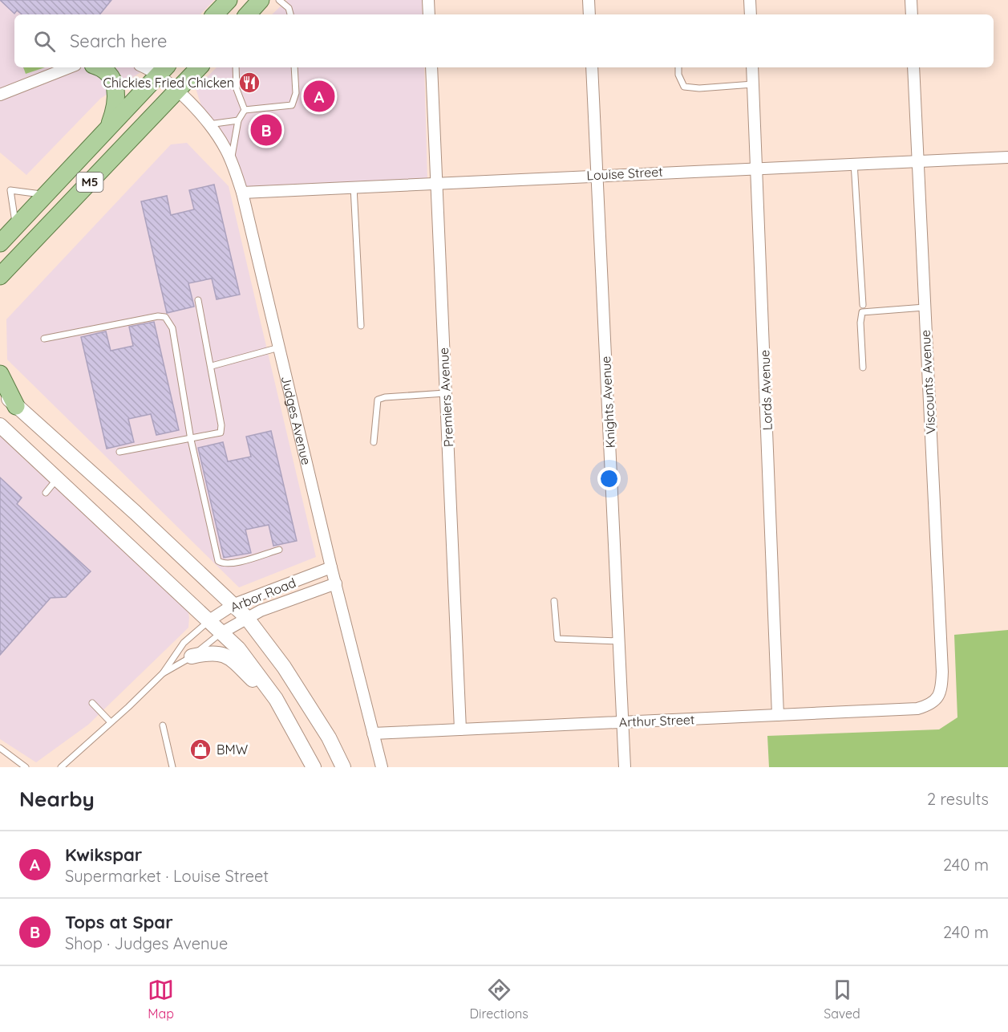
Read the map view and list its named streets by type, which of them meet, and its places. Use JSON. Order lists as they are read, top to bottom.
{
  "streets": {
    "main road": ["M5"],
    "street": [
      "Louise Street",
      "Viscounts Avenue",
      "Lords Avenue",
      "Premiers Avenue",
      "Knights Avenue",
      "Judges Avenue",
      "Arbor Road",
      "Arthur Street"
    ]
  },
  "crossings": [
    ["Louise Street", "Viscounts Avenue"],
    ["Louise Street", "Lords Avenue"],
    ["Louise Street", "Premiers Avenue"],
    ["Louise Street", "Knights Avenue"],
    ["Louise Street", "Judges Avenue"],
    ["M5", "Judges Avenue"],
    ["Viscounts Avenue", "Arthur Street"],
    ["Lords Avenue", "Arthur Street"],
    ["Premiers Avenue", "Arthur Street"],
    ["Knights Avenue", "Arthur Street"],
    ["Judges Avenue", "Arbor Road"],
    ["Judges Avenue", "Arthur Street"]
  ],
  "places": {
    "restaurant": ["Chickies Fried Chicken"],
    "shop": ["BMW"]
  },
  "page": {
    "search": "Search here",
    "pins": ["A", "B"],
    "heading": ["Nearby", "2 results"],
    "list": [
      {
        "mark": "A",
        "name": "Kwikspar",
        "note": "Supermarket · Louise Street",
        "value": "240 m"
      },
      {
        "mark": "B",
        "name": "Tops at Spar",
        "note": "Shop · Judges Avenue",
        "value": "240 m"
      }
    ],
    "nav": ["Map", "Directions", "Saved"]
  }
}
